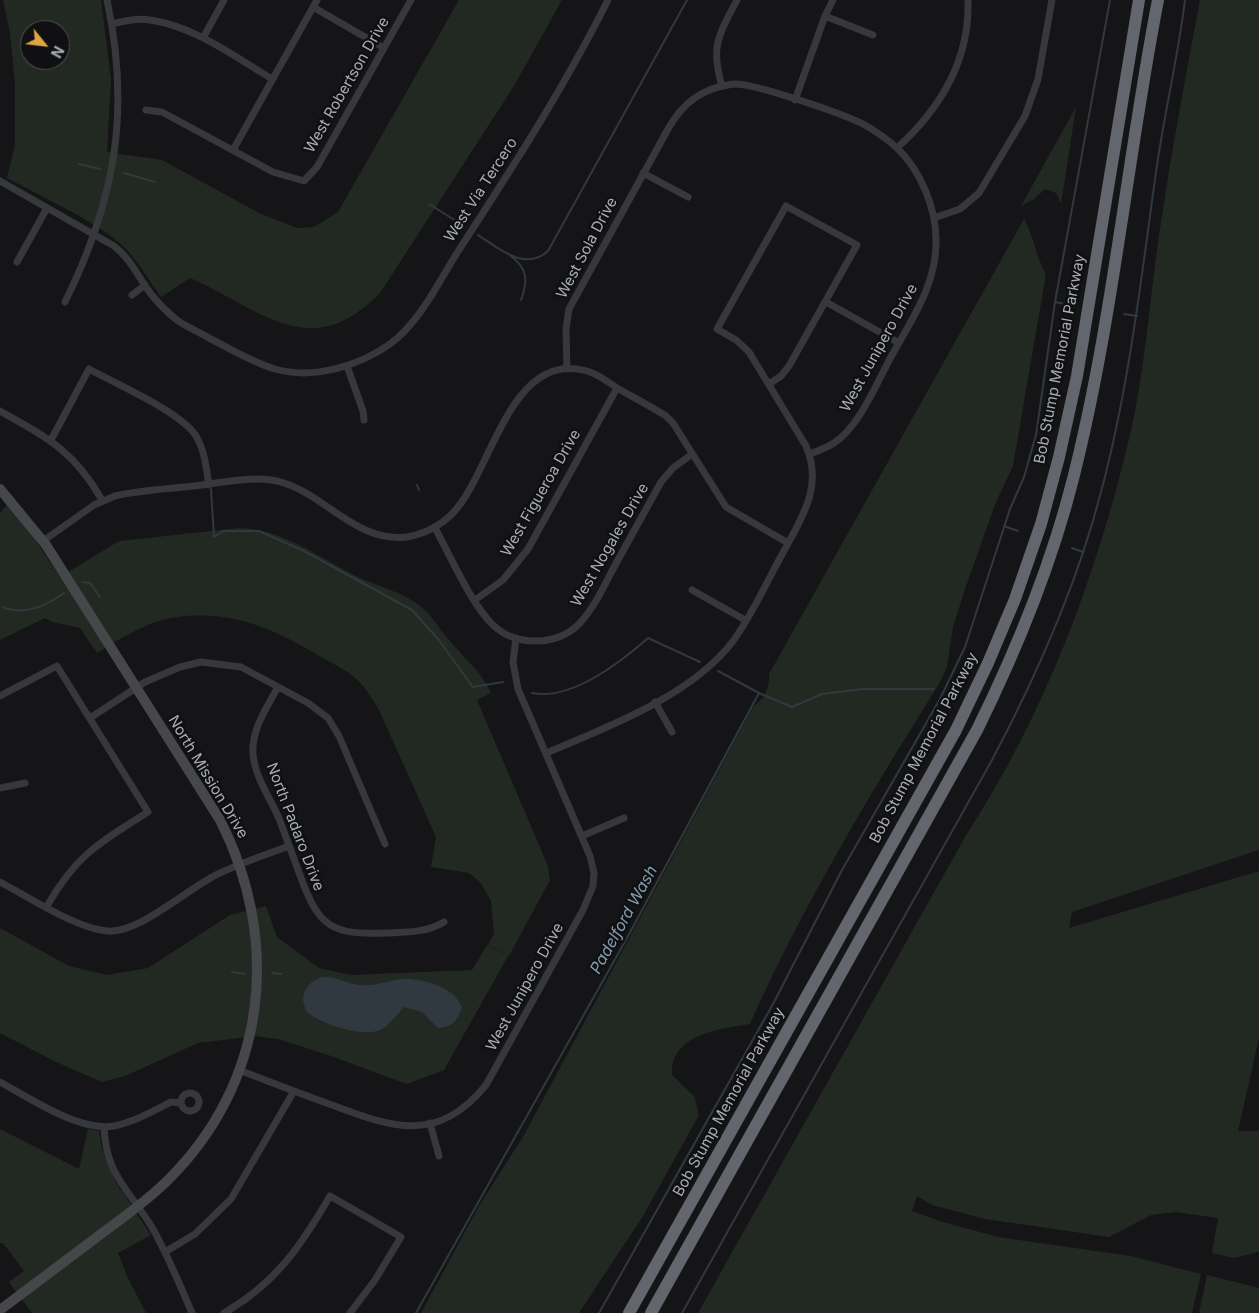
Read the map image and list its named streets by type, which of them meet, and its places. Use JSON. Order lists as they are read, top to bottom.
{
  "streets": {
    "highway": ["Bob Stump Memorial Parkway"],
    "street": [
      "West Robertson Drive",
      "West Via Tercero",
      "West Sola Drive",
      "West Junipero Drive",
      "West Figueroa Drive",
      "West Nogales Drive",
      "North Mission Drive",
      "North Padaro Drive"
    ]
  },
  "crossings": [
    ["West Sola Drive", "West Junipero Drive"],
    ["West Junipero Drive", "West Nogales Drive"],
    ["West Junipero Drive", "North Mission Drive"]
  ],
  "water": ["Padelford Wash"],
  "north": "bottom right"
}
